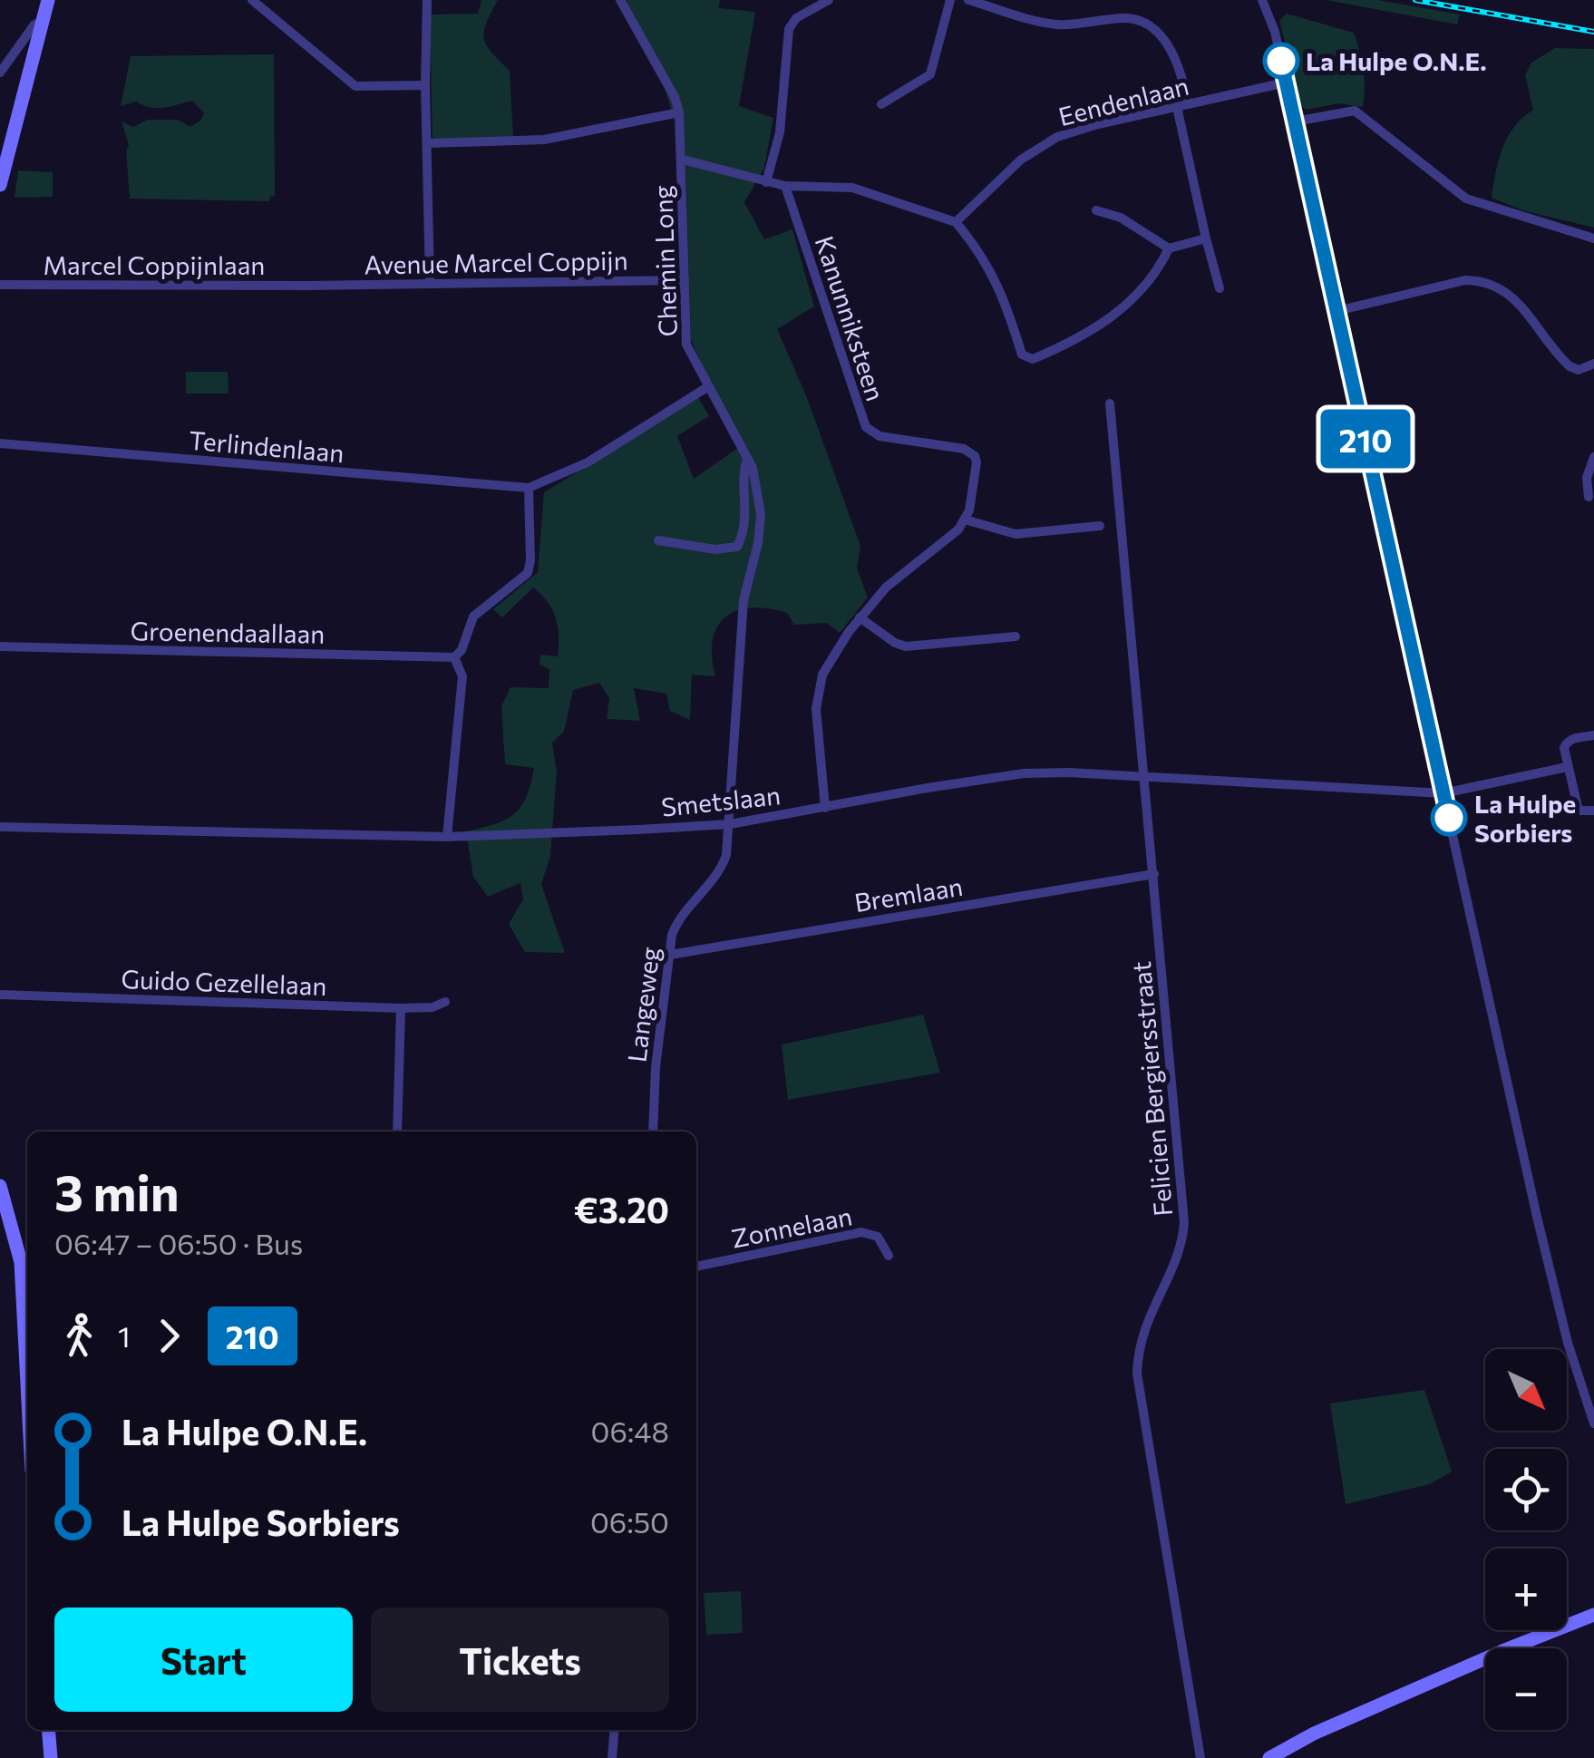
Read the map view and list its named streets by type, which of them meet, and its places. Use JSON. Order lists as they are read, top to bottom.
{
  "streets": {
    "street": [
      "Eendenlaan",
      "Chemin Long",
      "Avenue Marcel Coppijn",
      "Marcel Coppijnlaan",
      "Kanunniksteen",
      "Terlindenlaan",
      "Groenendaallaan",
      "Smetslaan",
      "Bremlaan",
      "Guido Gezellelaan",
      "Langeweg",
      "Felicien Bergiersstraat",
      "Zonnelaan"
    ]
  },
  "crossings": [
    ["Chemin Long", "Avenue Marcel Coppijn"],
    ["Chemin Long", "Langeweg"],
    ["Avenue Marcel Coppijn", "Marcel Coppijnlaan"],
    ["Smetslaan", "Langeweg"],
    ["Smetslaan", "Felicien Bergiersstraat"],
    ["Bremlaan", "Langeweg"],
    ["Bremlaan", "Felicien Bergiersstraat"]
  ],
  "places": ["La Hulpe O.N.E.", "La Hulpe Sorbiers"],
  "lines": ["bus line 210"],
  "north": "bottom right",
  "page": {
    "on_map": "210",
    "heading": ["3 min", "06:47 – 06:50 · Bus", "€3.20"],
    "legs": ["1", "210"],
    "map_buttons": ["+", "−"],
    "list": [
      {
        "name": "La Hulpe O.N.E.",
        "value": "06:48"
      },
      {
        "name": "La Hulpe Sorbiers",
        "value": "06:50"
      }
    ],
    "buttons": ["Start", "Tickets"]
  }
}
